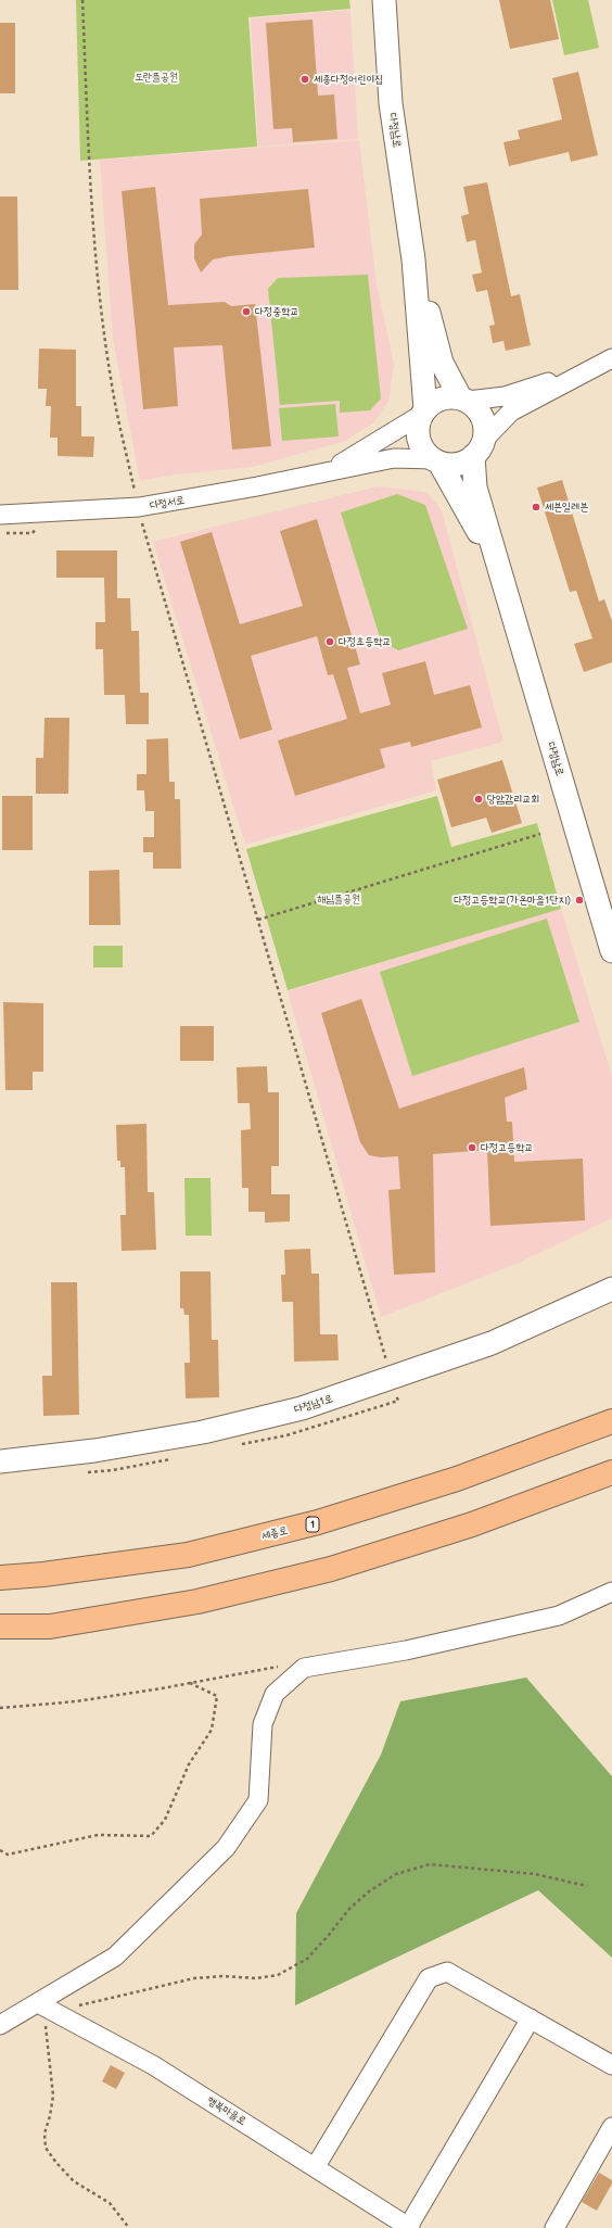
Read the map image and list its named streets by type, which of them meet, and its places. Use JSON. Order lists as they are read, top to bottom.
{
  "streets": {
    "highway": ["1", "세종로"],
    "street": [
      "다정남로",
      "다정서로",
      "다정남1로",
      "행복마을로"
    ]
  },
  "parks": ["도란뜰공원", "해님뜰공원"],
  "places": [
    "세종다정어린이집",
    "다정중학교",
    "세븐일레븐",
    "다정초등학교",
    "당암감리교회",
    "다정고등학교(가온마을1단지)",
    "다정고등학교"
  ]
}
